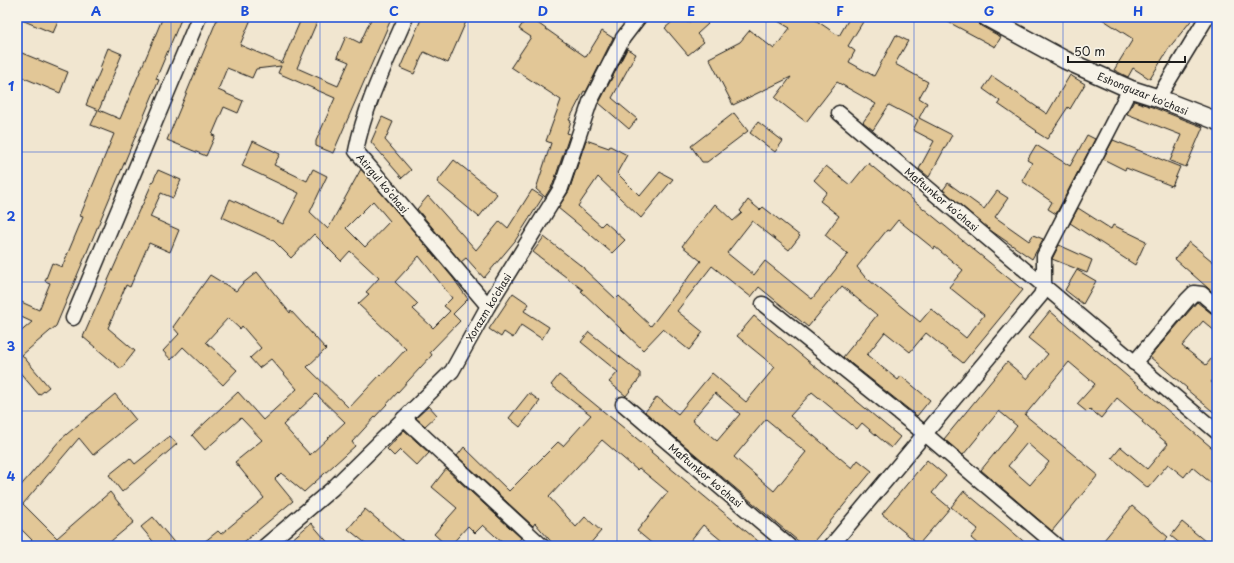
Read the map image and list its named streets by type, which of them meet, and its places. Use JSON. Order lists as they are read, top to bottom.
{
  "streets": {
    "street": [
      "Eshonguzar ko'chasi",
      "Atirgul koʻchasi",
      "Maftunkor koʻchasi",
      "Xorazm ko'chasi"
    ]
  },
  "crossings": [
    ["Atirgul koʻchasi", "Xorazm ko'chasi"]
  ],
  "scale_bar": "50 m",
  "grid": {
    "columns": [
      "A",
      "B",
      "C",
      "D",
      "E",
      "F",
      "G",
      "H"
    ],
    "rows": [
      "1",
      "2",
      "3",
      "4"
    ]
  }
}
